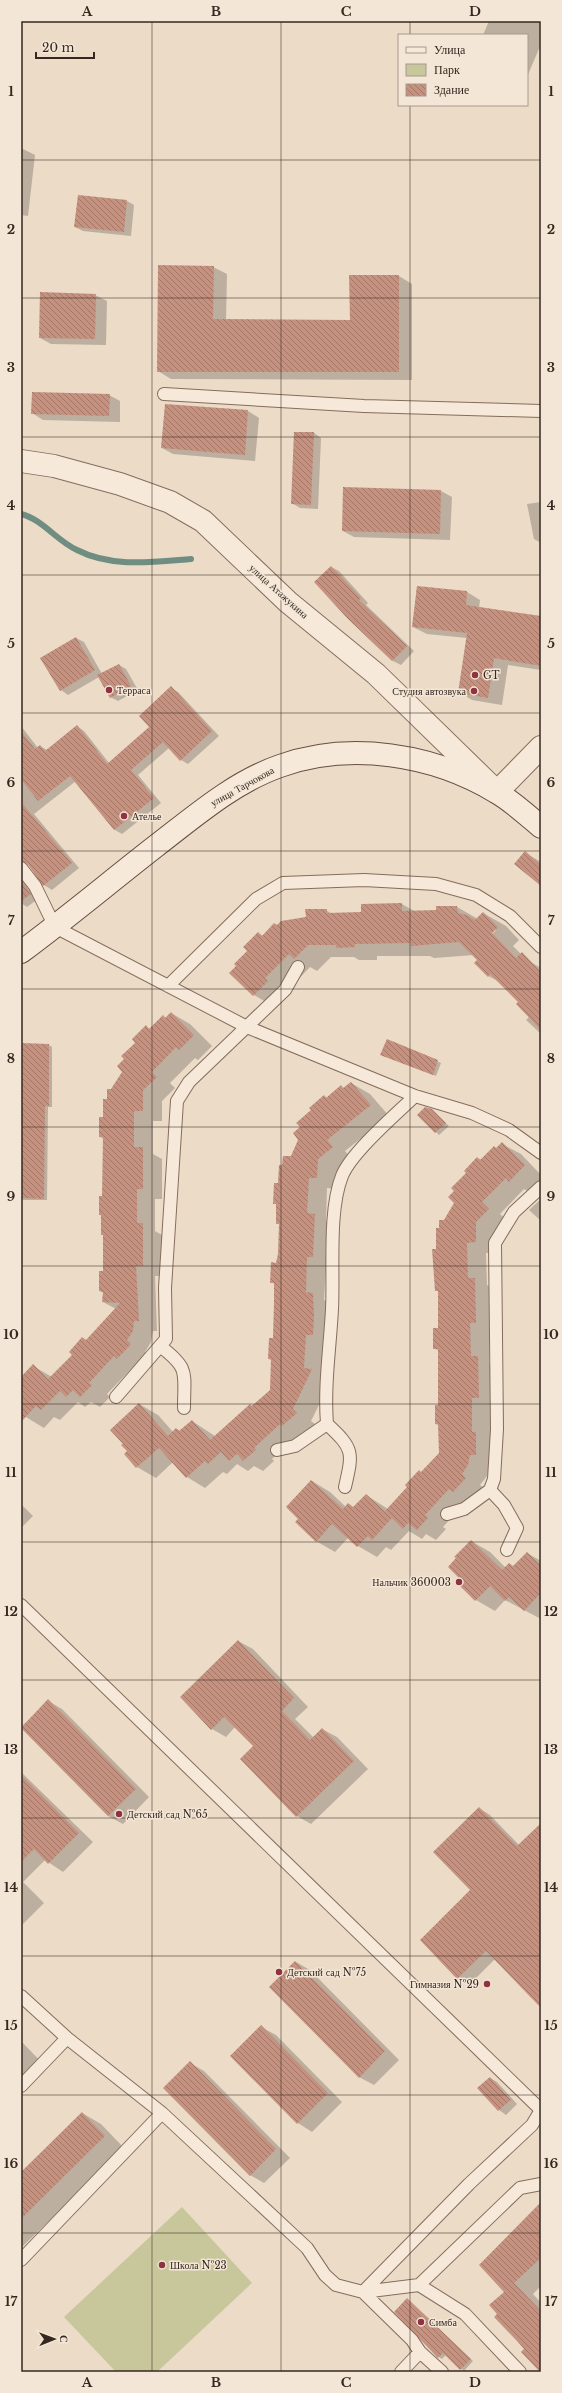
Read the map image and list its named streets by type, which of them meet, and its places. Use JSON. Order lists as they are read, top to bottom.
{
  "streets": {
    "street": ["улица Атажукина", "улица Тарчокова"]
  },
  "crossings": [
    ["улица Атажукина", "улица Тарчокова"]
  ],
  "places": [
    "GT",
    "Терраса",
    "Студия автозвука",
    "Ателье",
    "Нальчик 360003",
    "Детский сад №65",
    "Детский сад №75",
    "Гимназия №29",
    "Школа №23",
    "Симба"
  ],
  "legend": ["Улица", "Парк", "Здание"],
  "scale_bar": "20 m",
  "north": "right",
  "grid": {
    "columns": [
      "A",
      "B",
      "C",
      "D"
    ],
    "rows": [
      "1",
      "2",
      "3",
      "4",
      "5",
      "6",
      "7",
      "8",
      "9",
      "10",
      "11",
      "12",
      "13",
      "14",
      "15",
      "16",
      "17"
    ]
  }
}
